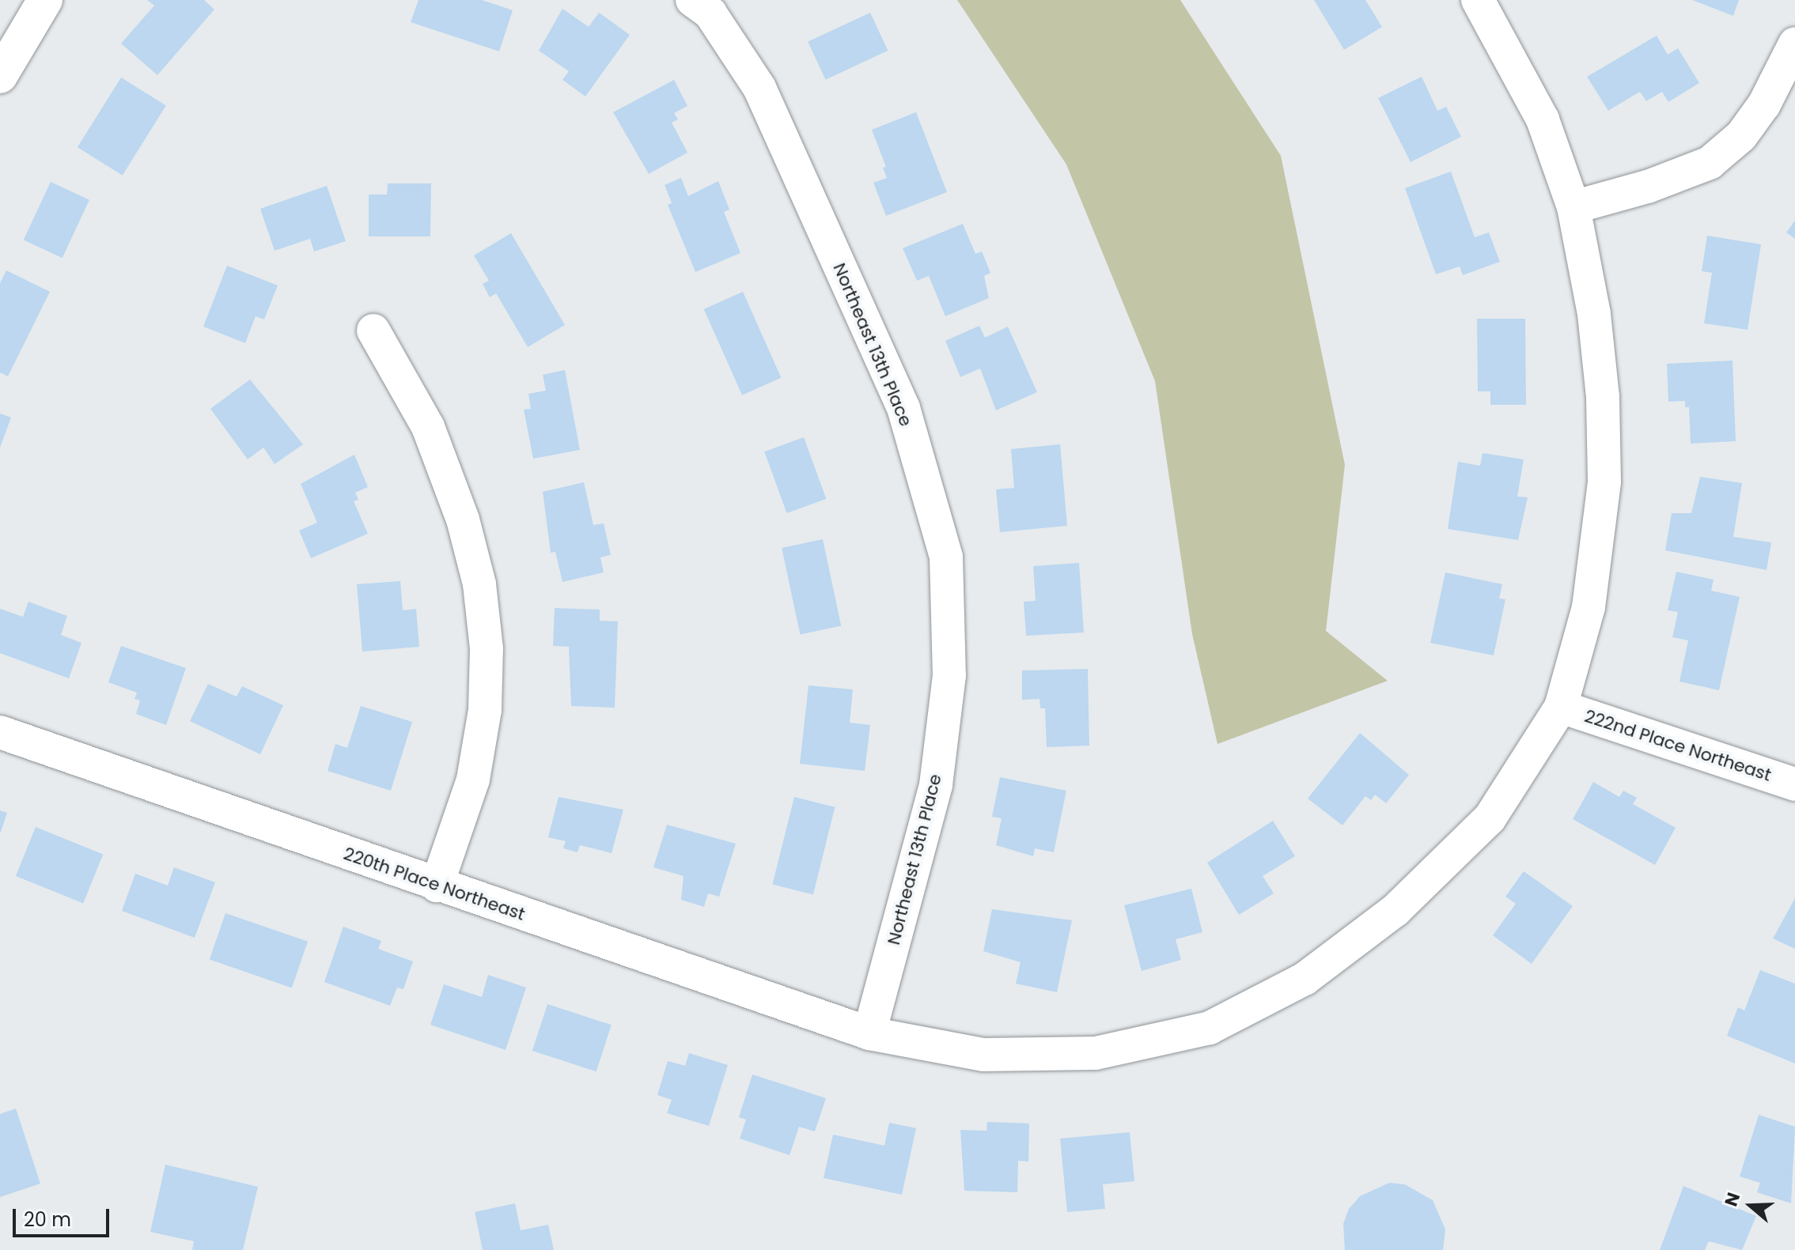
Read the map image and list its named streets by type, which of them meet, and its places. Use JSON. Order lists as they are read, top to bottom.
{
  "streets": {
    "street": ["Northeast 13th Place", "222nd Place Northeast", "220th Place Northeast"]
  },
  "crossings": [
    ["Northeast 13th Place", "220th Place Northeast"],
    ["222nd Place Northeast", "220th Place Northeast"]
  ],
  "scale_bar": "20 m",
  "north": "left"
}
